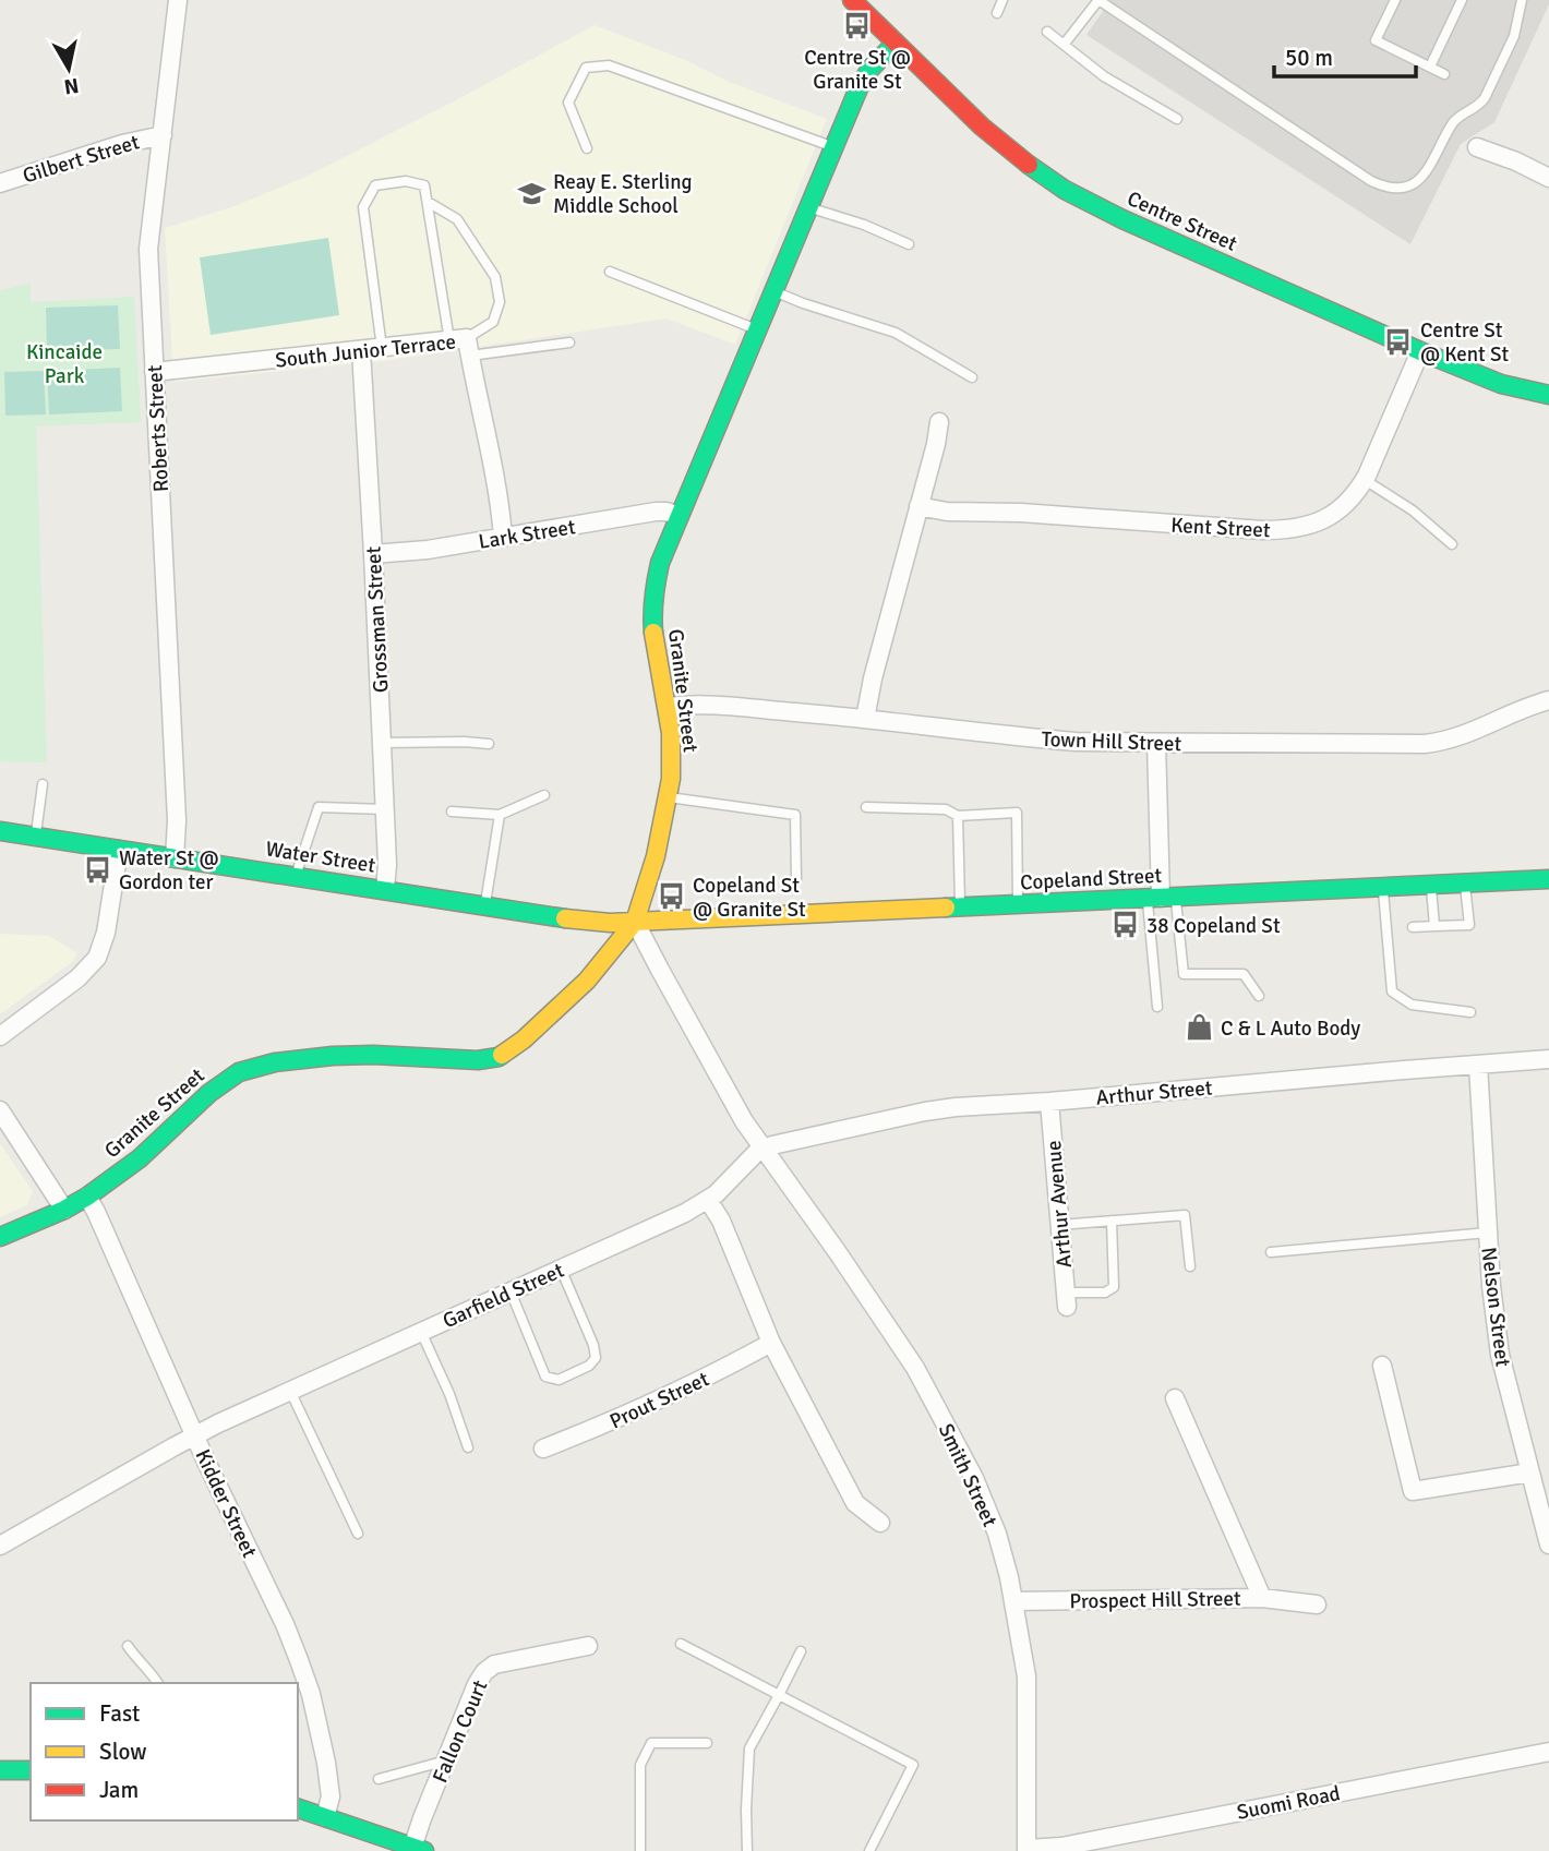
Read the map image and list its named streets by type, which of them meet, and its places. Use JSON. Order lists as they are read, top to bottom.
{
  "streets": {
    "main road": [
      "Centre Street",
      "Granite Street",
      "Water Street",
      "Copeland Street"
    ],
    "street": [
      "Gilbert Street",
      "South Junior Terrace",
      "Roberts Street",
      "Kent Street",
      "Lark Street",
      "Grossman Street",
      "Town Hill Street",
      "Arthur Street",
      "Arthur Avenue",
      "Garfield Street",
      "Nelson Street",
      "Prout Street",
      "Smith Street",
      "Kidder Street",
      "Prospect Hill Street",
      "Fallon Court",
      "Suomi Road"
    ]
  },
  "crossings": [
    ["Gilbert Street", "Roberts Street"],
    ["Centre Street", "Kent Street"],
    ["Centre Street", "Granite Street"],
    ["South Junior Terrace", "Roberts Street"],
    ["South Junior Terrace", "Lark Street"],
    ["South Junior Terrace", "Grossman Street"],
    ["Roberts Street", "Water Street"],
    ["Lark Street", "Grossman Street"],
    ["Lark Street", "Granite Street"],
    ["Grossman Street", "Water Street"],
    ["Granite Street", "Town Hill Street"],
    ["Granite Street", "Water Street"],
    ["Granite Street", "Copeland Street"],
    ["Granite Street", "Kidder Street"],
    ["Water Street", "Copeland Street"],
    ["Arthur Street", "Arthur Avenue"],
    ["Arthur Street", "Garfield Street"],
    ["Arthur Street", "Nelson Street"],
    ["Arthur Street", "Smith Street"],
    ["Garfield Street", "Smith Street"],
    ["Garfield Street", "Kidder Street"],
    ["Smith Street", "Prospect Hill Street"],
    ["Smith Street", "Suomi Road"]
  ],
  "parks": ["Kincaide Park"],
  "places": {
    "bus stop": [
      "Centre St @ Granite St",
      "Centre St @ Kent St",
      "Water St @ Gordon ter",
      "Copeland St @ Granite St",
      "38 Copeland St"
    ],
    "school or university": ["Reay E. Sterling Middle School"],
    "shop": ["C & L Auto Body"]
  },
  "legend": ["Fast", "Slow", "Jam"],
  "scale_bar": "50 m",
  "north": "bottom"
}
